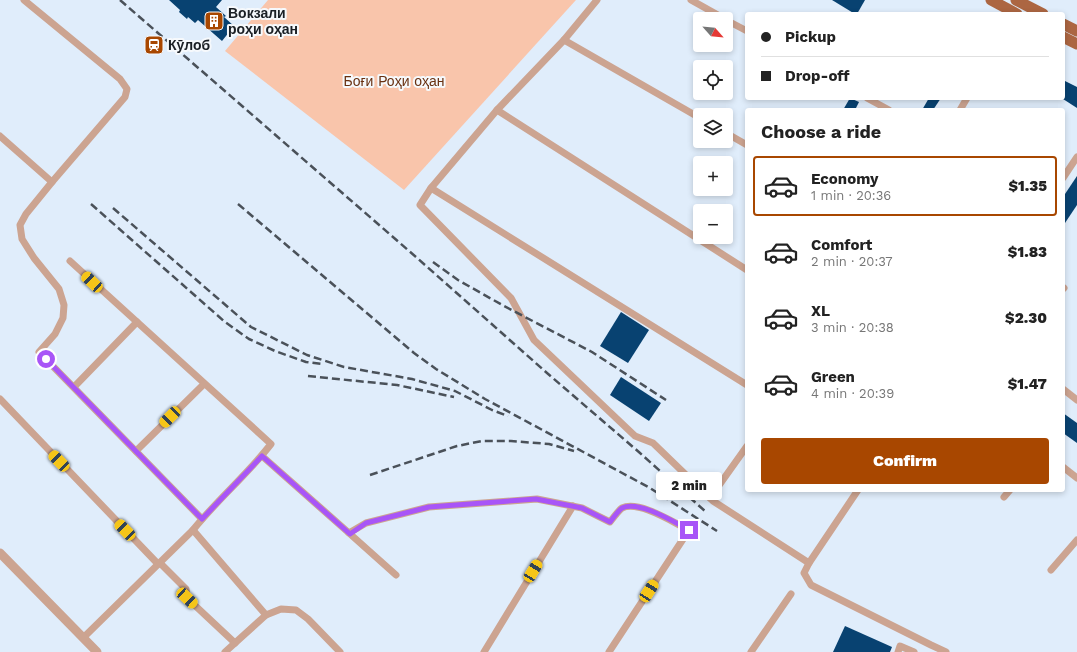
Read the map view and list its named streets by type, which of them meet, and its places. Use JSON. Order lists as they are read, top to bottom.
{
  "parks": ["Боғи Роҳи оҳан"],
  "places": {
    "building": ["Вокзали роҳи оҳан"],
    "station": ["Кӯлоб"]
  },
  "north": "bottom right",
  "page": {
    "map_buttons": ["+", "−"],
    "banner": ["Pickup", "Drop-off"],
    "heading": "Choose a ride",
    "list": [
      {
        "name": "Economy",
        "note": "1 min · 20:36",
        "value": "$1.35"
      },
      {
        "name": "Comfort",
        "note": "2 min · 20:37",
        "value": "$1.83"
      },
      {
        "name": "XL",
        "note": "3 min · 20:38",
        "value": "$2.30"
      },
      {
        "name": "Green",
        "note": "4 min · 20:39",
        "value": "$1.47"
      }
    ],
    "buttons": "Confirm",
    "bubble": "2 min"
  }
}
